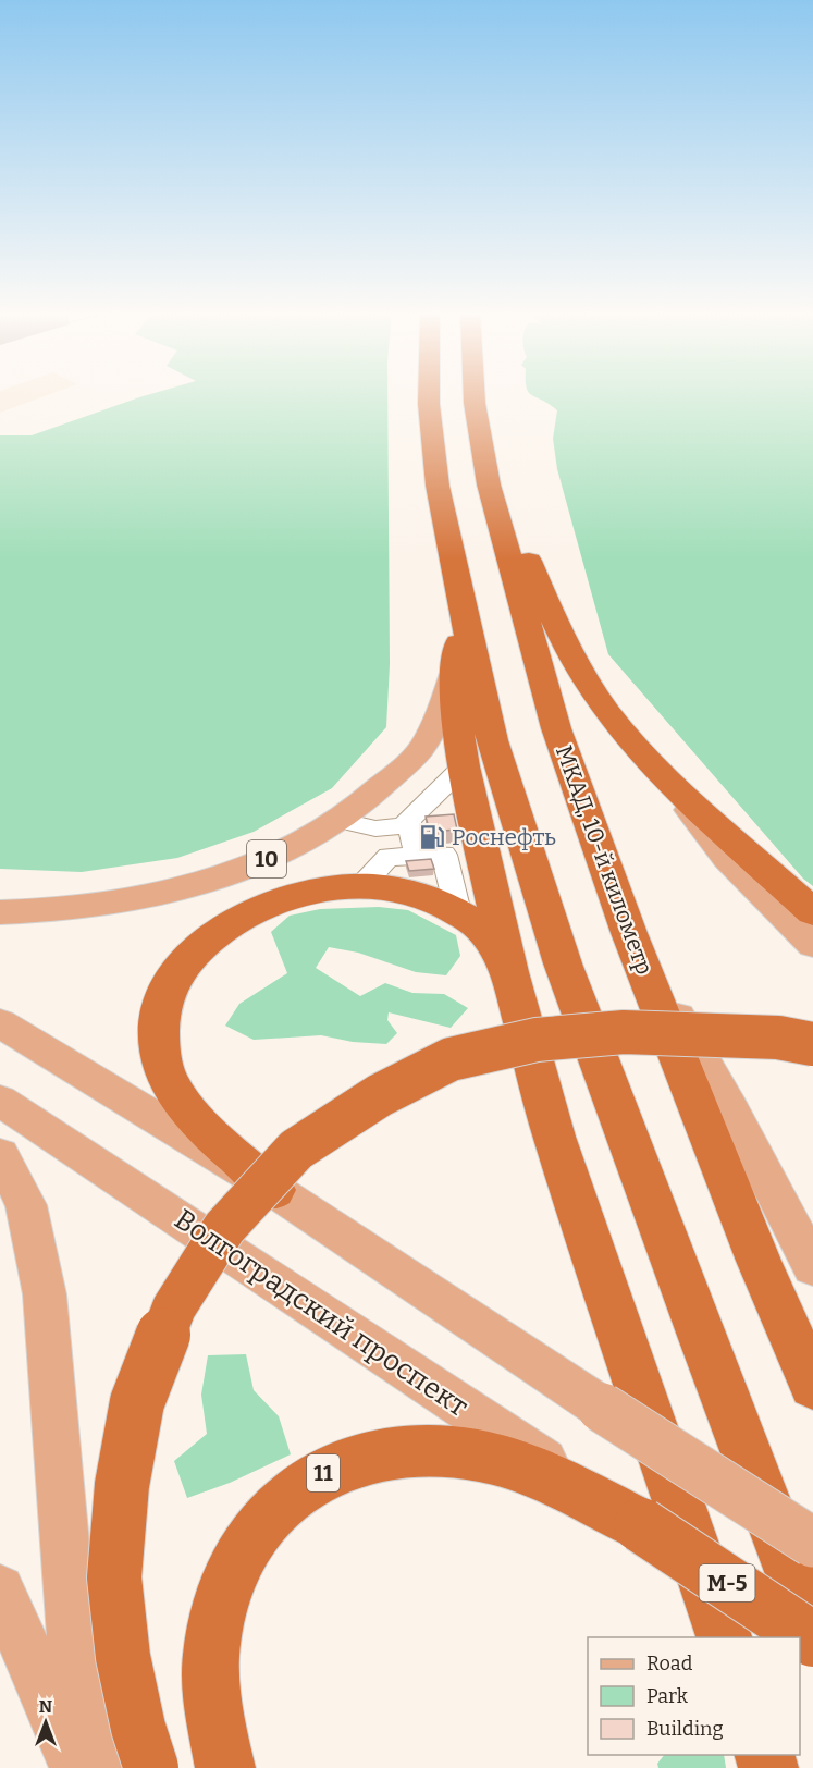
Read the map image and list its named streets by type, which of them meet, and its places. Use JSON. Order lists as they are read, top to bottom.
{
  "streets": {
    "highway": [
      "10",
      "МКАД, 10-й километр",
      "11",
      "М-5"
    ],
    "main road": ["Волгоградский проспект"]
  },
  "crossings": [
    ["Волгоградский проспект", "11"],
    ["Волгоградский проспект", "М-5"],
    ["11", "М-5"]
  ],
  "places": {
    "fuel station": ["Роснефть"]
  },
  "legend": ["Road", "Park", "Building"],
  "north": "top"
}
